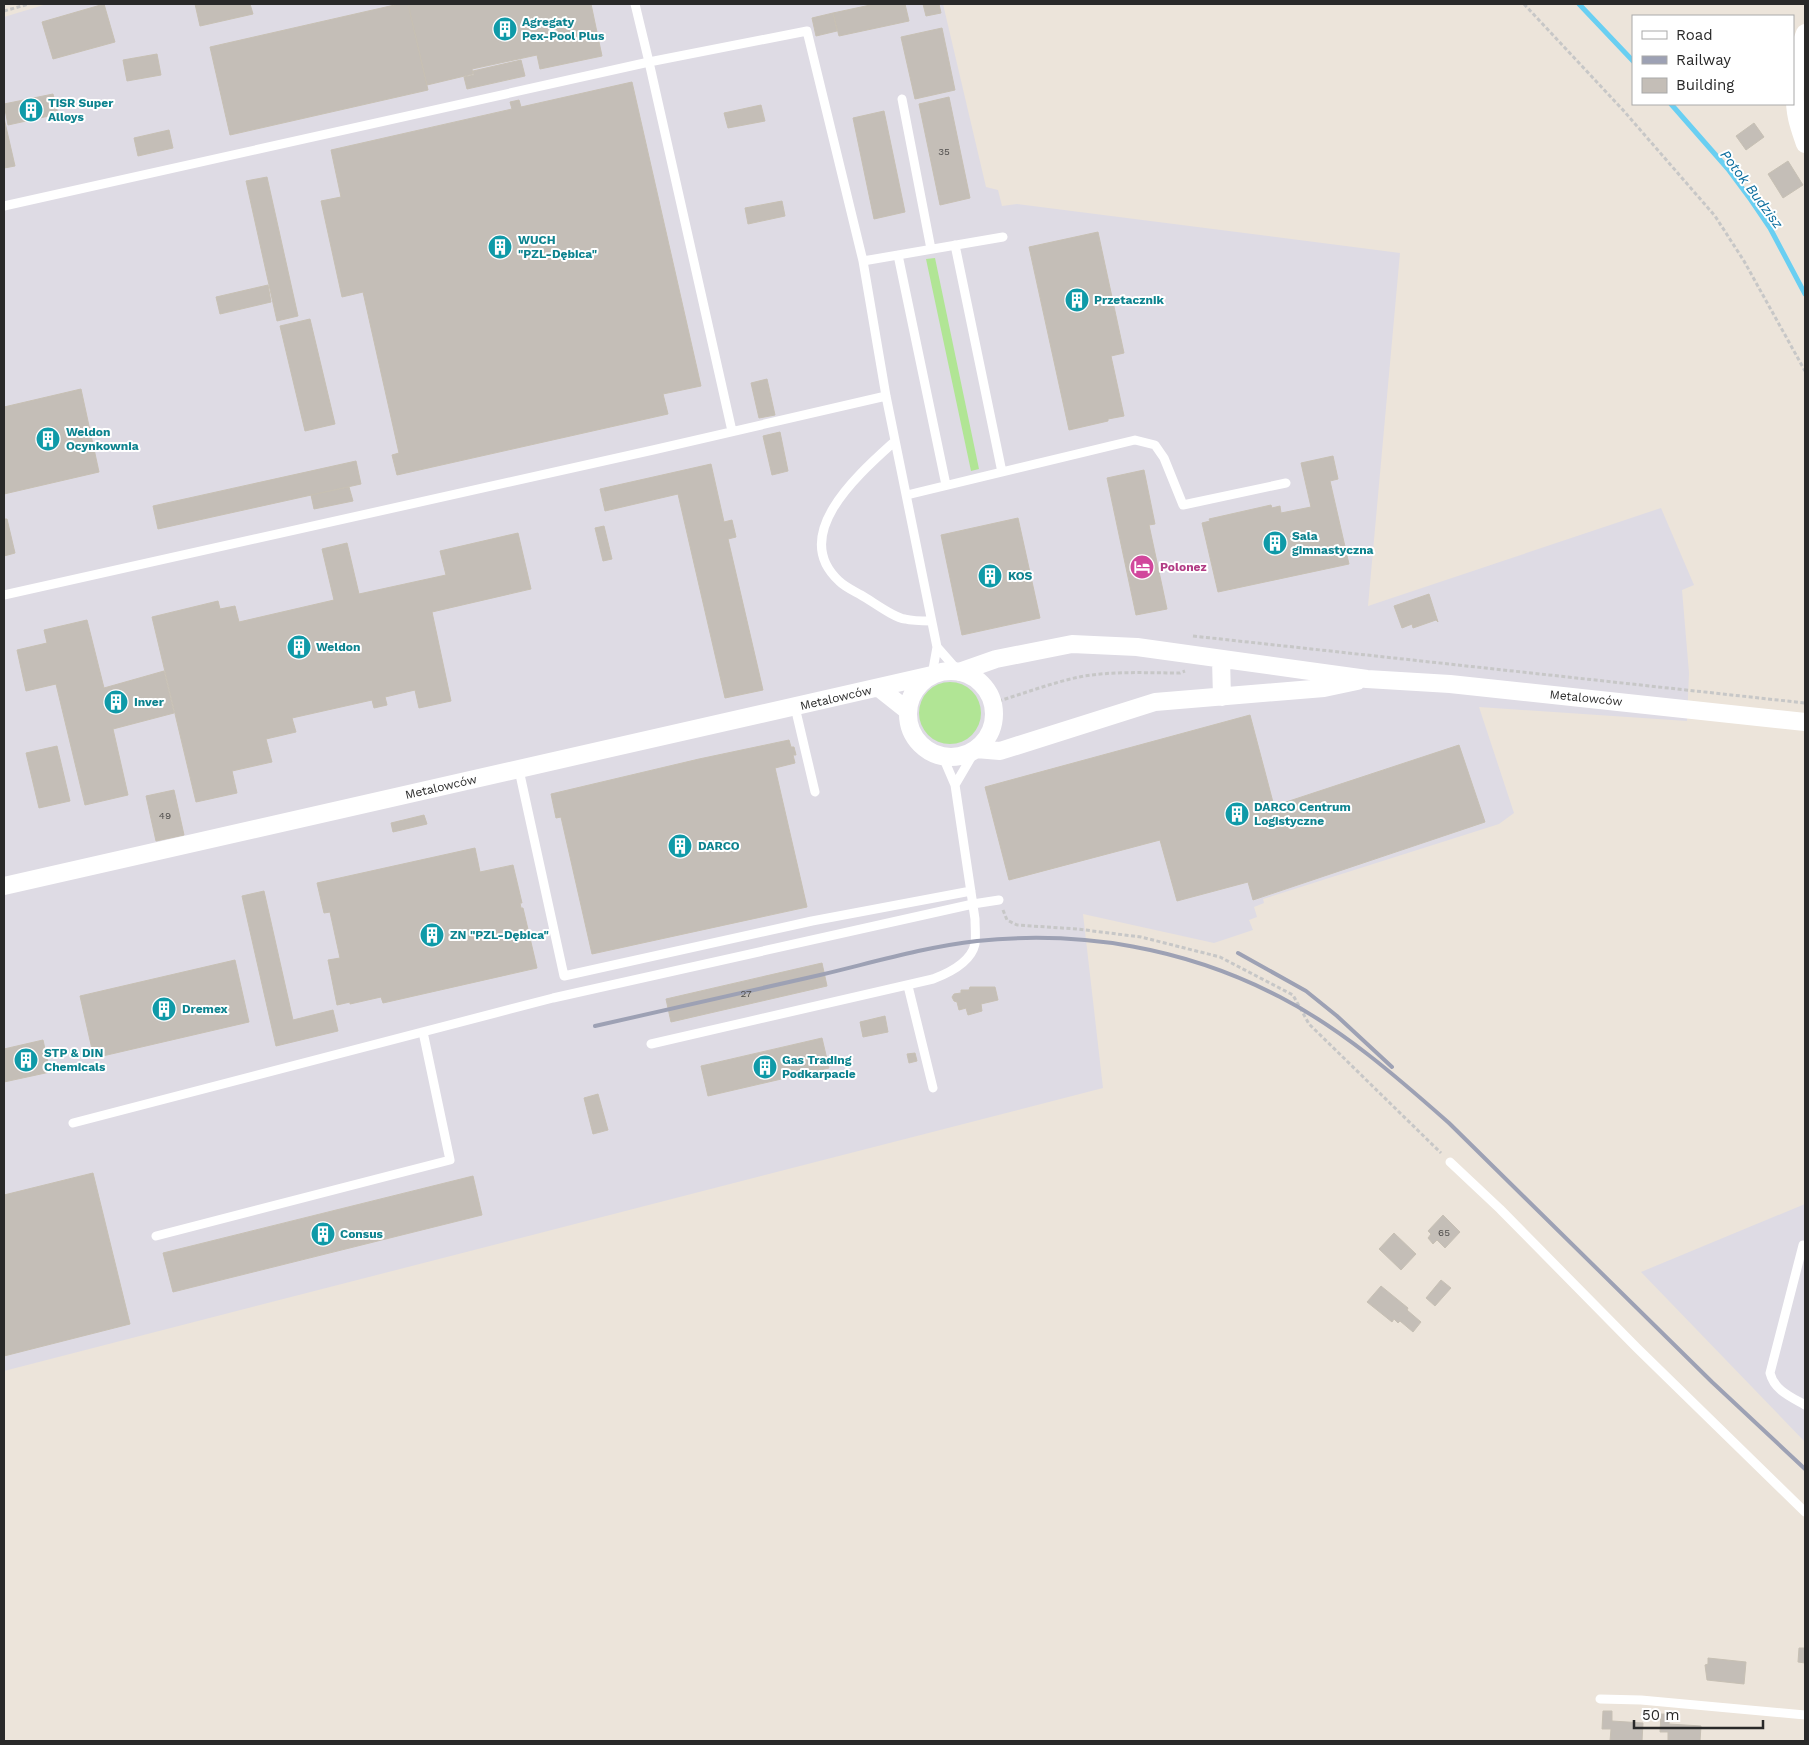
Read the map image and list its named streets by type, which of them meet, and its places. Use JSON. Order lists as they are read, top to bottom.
{
  "streets": {
    "street": ["Metalowców"]
  },
  "water": ["Potok Budzisz"],
  "places": {
    "building": [
      "Agregaty Pex-Pool Plus",
      "TiSR Super Alloys",
      "WUCH \"PZL-Dębica\"",
      "Przetacznik",
      "Weldon Ocynkownia",
      "Sala gimnastyczna",
      "KOS",
      "Weldon",
      "Inver",
      "DARCO Centrum Logistyczne",
      "DARCO",
      "ZN \"PZL-Dębica\"",
      "Dremex",
      "STP & DIN Chemicals",
      "Gas Trading Podkarpacie",
      "Consus"
    ],
    "hotel": ["Polonez"]
  },
  "house_numbers": [
    "35",
    "49",
    "27",
    "65"
  ],
  "legend": ["Road", "Railway", "Building"],
  "scale_bar": "50 m"
}
